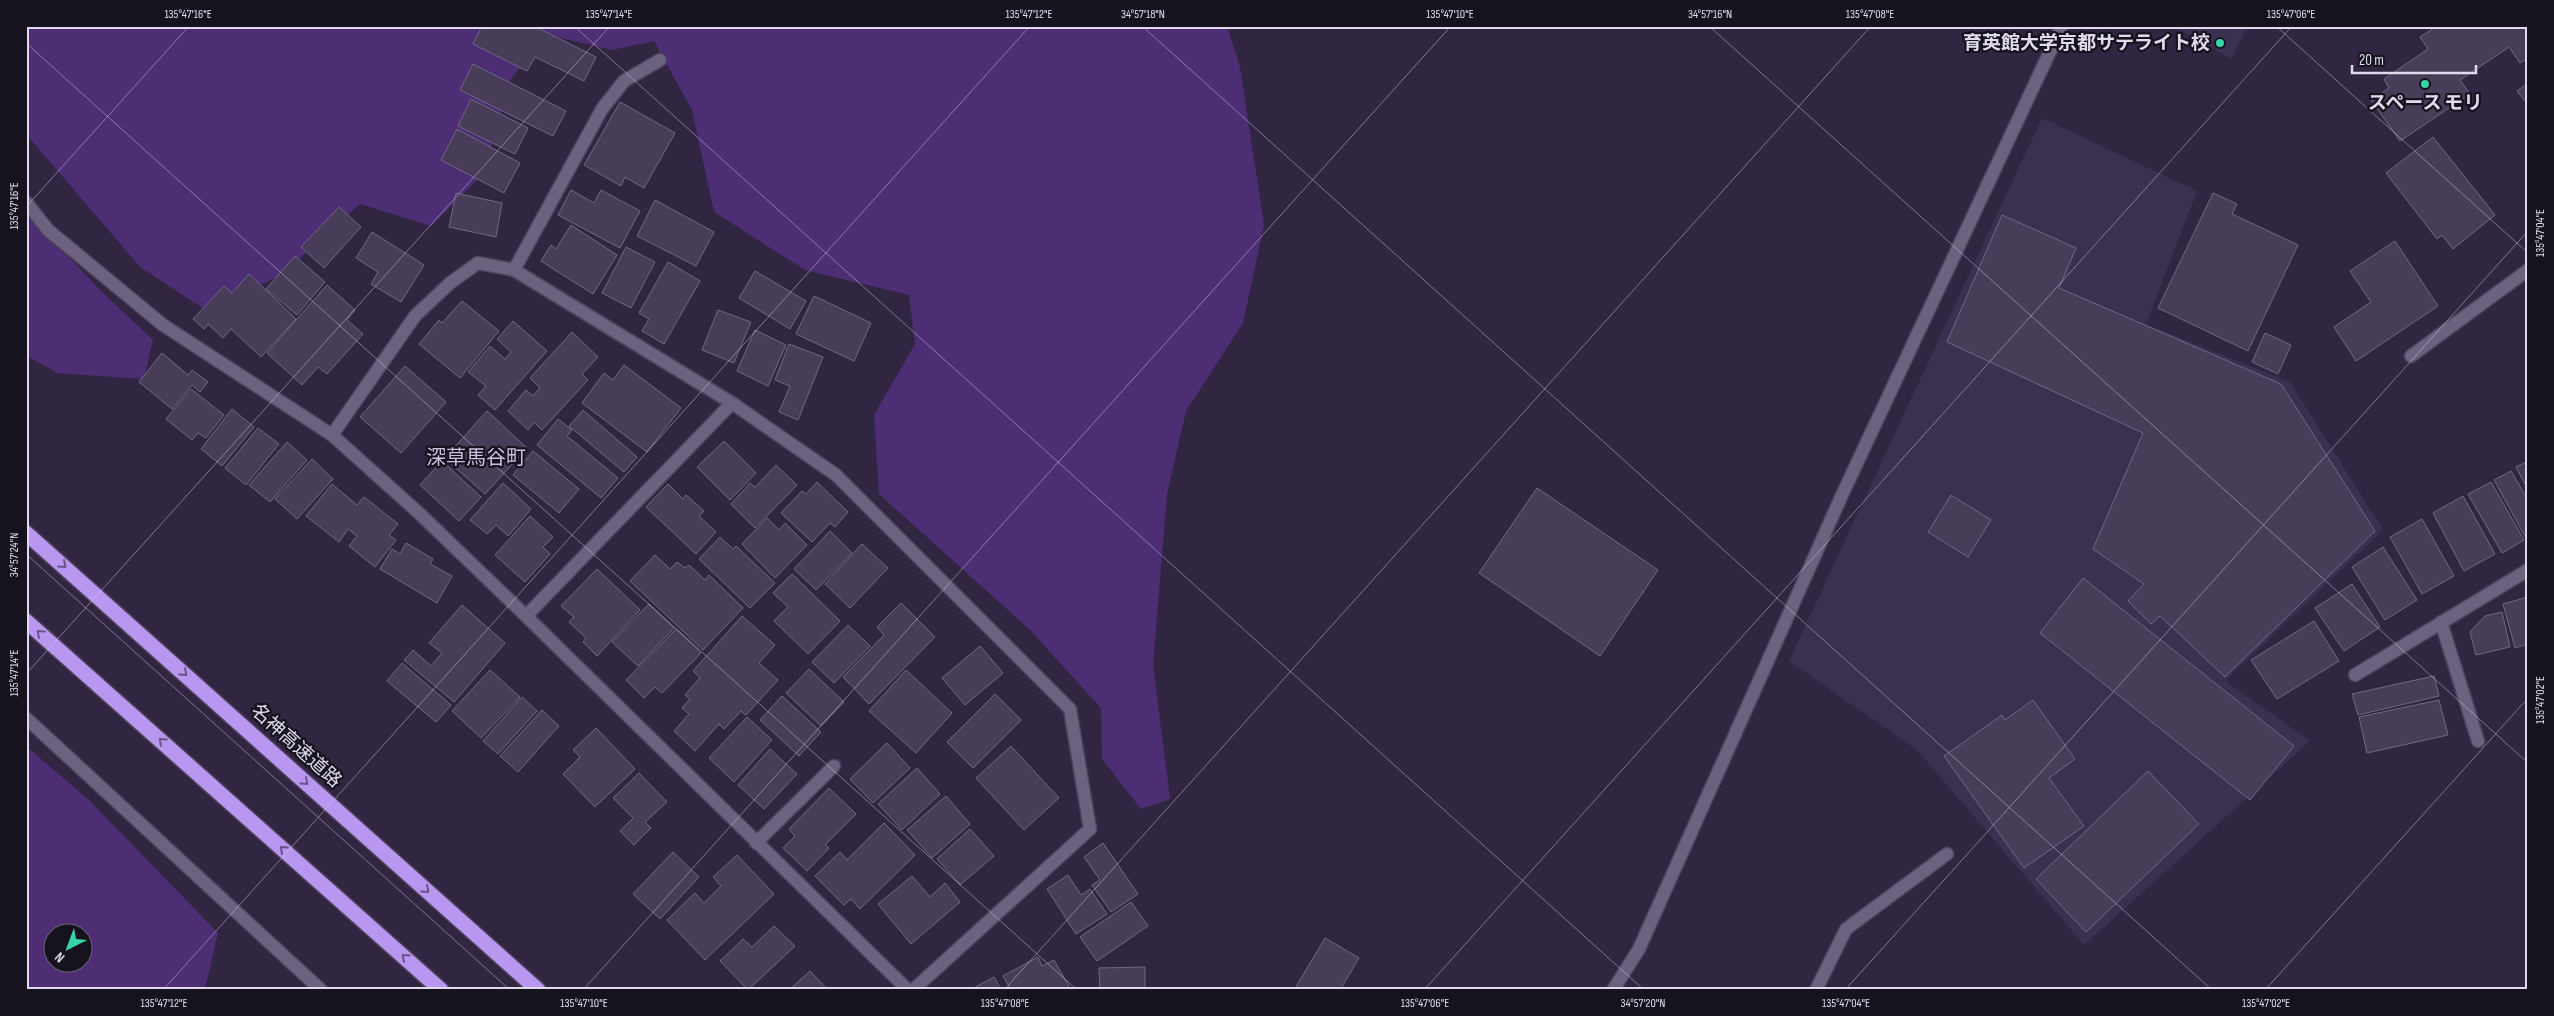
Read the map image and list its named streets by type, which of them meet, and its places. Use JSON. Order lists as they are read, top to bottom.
{
  "streets": {
    "highway": ["名神高速道路"]
  },
  "districts": ["深草馬谷町"],
  "places": ["育英館大学京都サテライト校", "スペース モリ"],
  "scale_bar": "20 m",
  "north": "bottom left",
  "coordinates": [
    "135°47'16\"E",
    "135°47'14\"E",
    "135°47'12\"E",
    "34°57'18\"N",
    "135°47'10\"E",
    "34°57'16\"N",
    "135°47'08\"E",
    "135°47'06\"E",
    "135°47'04\"E",
    "34°57'24\"N",
    "135°47'02\"E",
    "34°57'20\"N"
  ]
}
